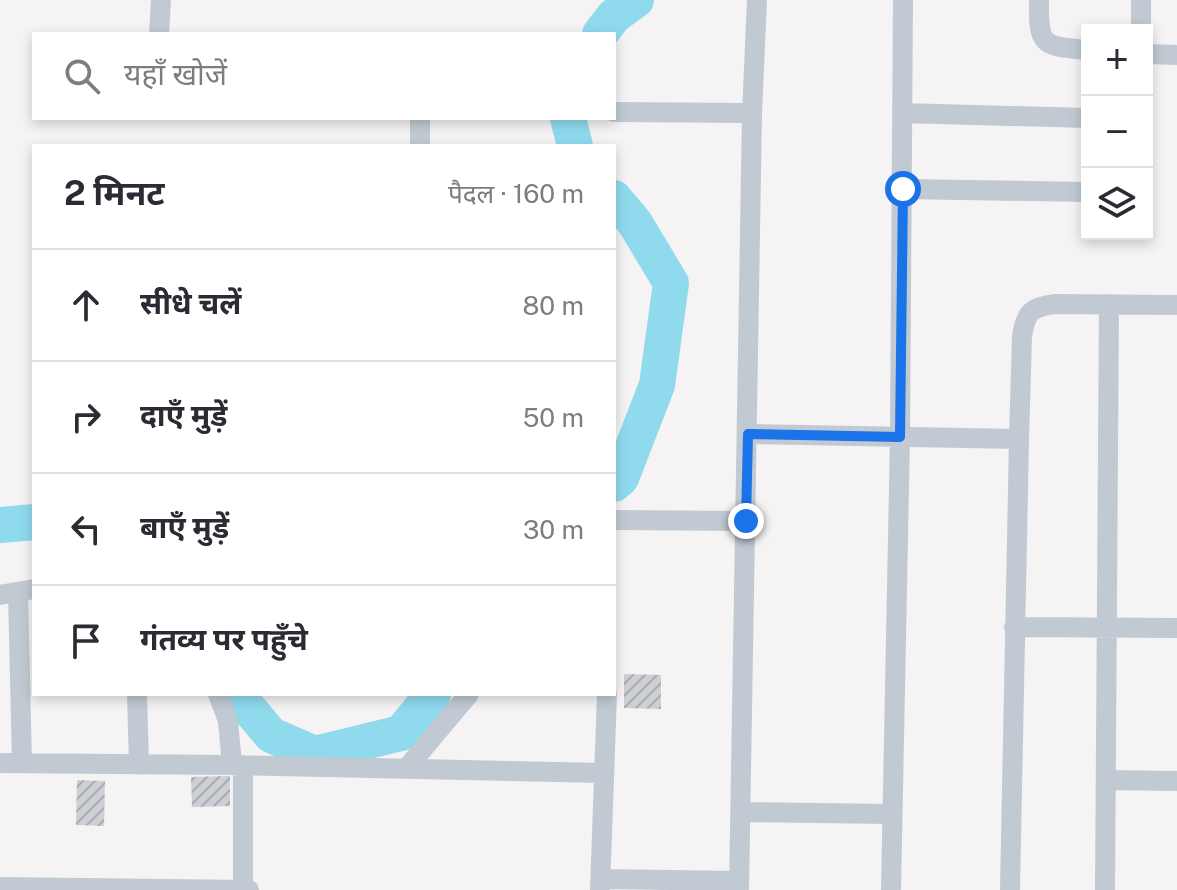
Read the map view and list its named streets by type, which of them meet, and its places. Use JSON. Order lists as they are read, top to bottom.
{
  "page": {
    "map_buttons": ["+", "−"],
    "search": "यहाँ खोजें",
    "heading": ["2 मिनट", "पैदल · 160 m"],
    "list": [
      ["सीधे चलें", "80 m"],
      ["दाएँ मुड़ें", "50 m"],
      ["बाएँ मुड़ें", "30 m"],
      "गंतव्य पर पहुँचे"
    ]
  }
}
